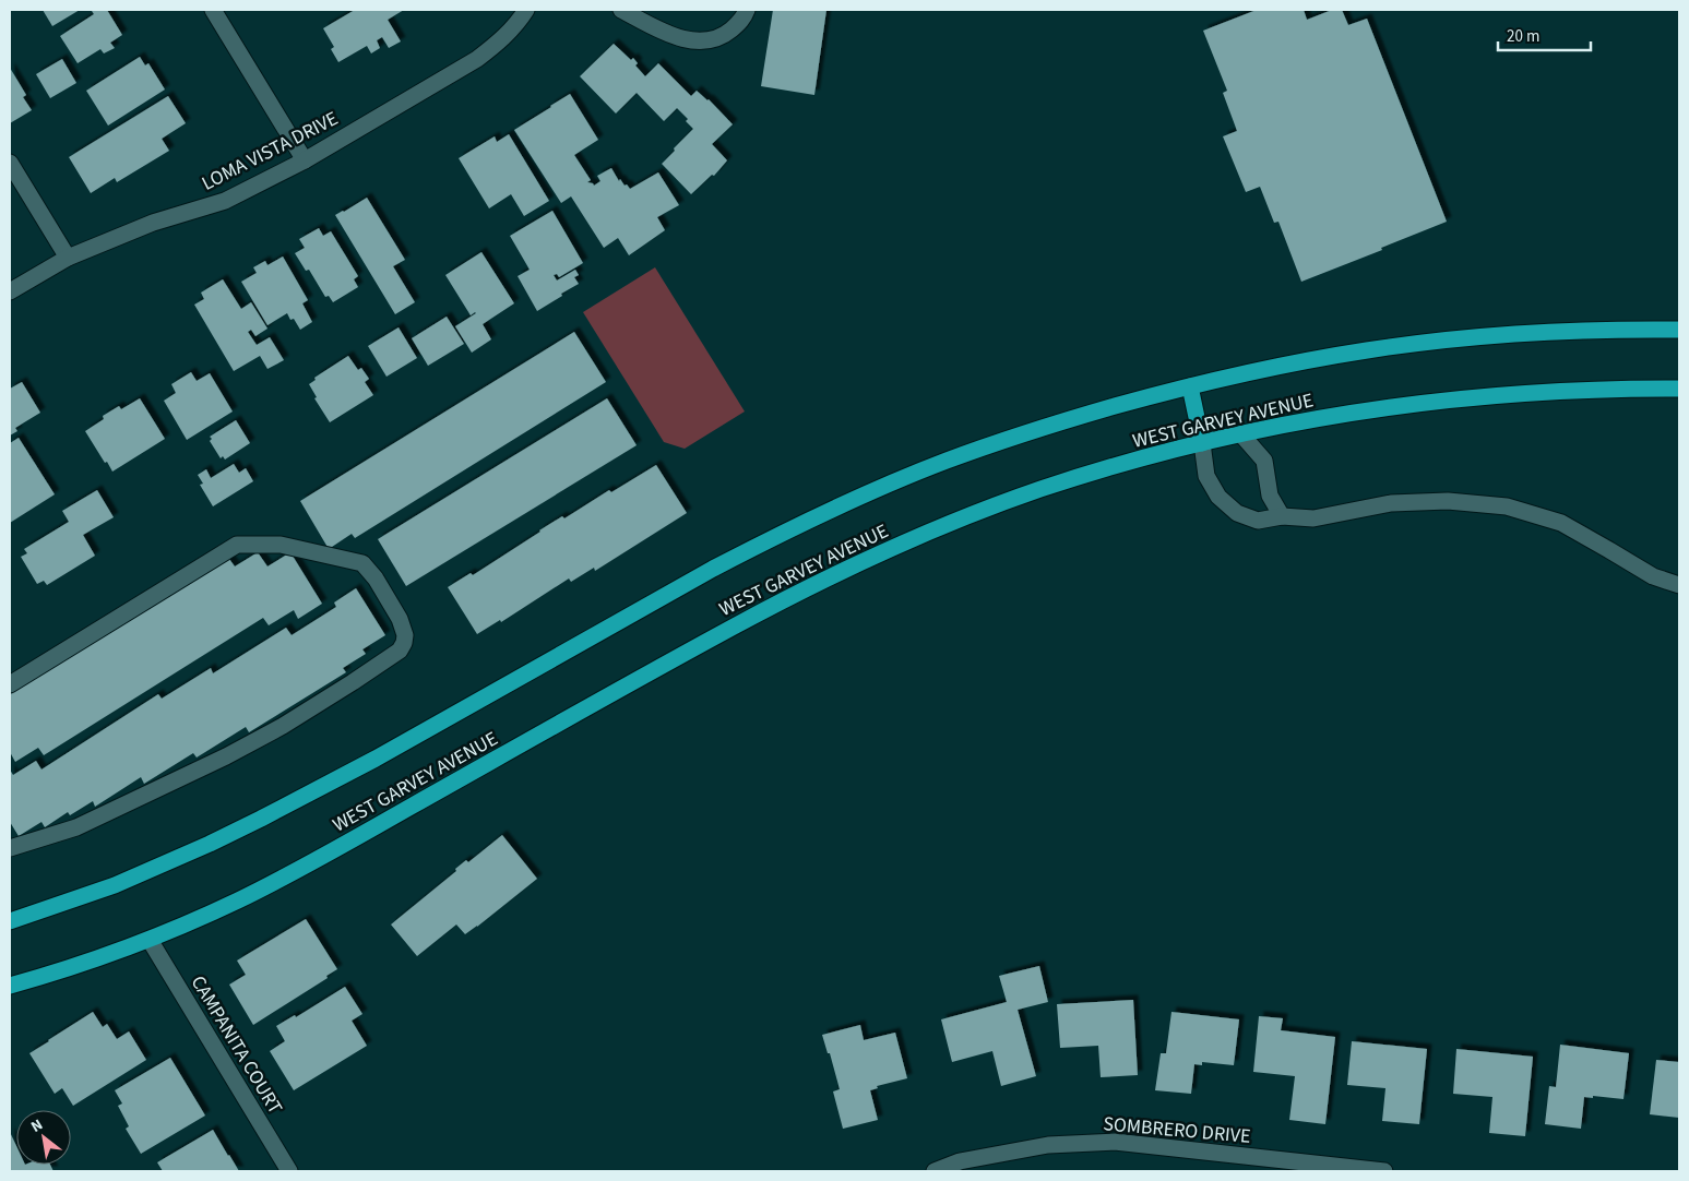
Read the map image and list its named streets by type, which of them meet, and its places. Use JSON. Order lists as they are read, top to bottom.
{
  "streets": {
    "main road": ["WEST GARVEY AVENUE"],
    "street": ["LOMA VISTA DRIVE", "CAMPANITA COURT", "SOMBRERO DRIVE"]
  },
  "crossings": [
    ["WEST GARVEY AVENUE", "CAMPANITA COURT"]
  ],
  "scale_bar": "20 m",
  "north": "top left"
}
